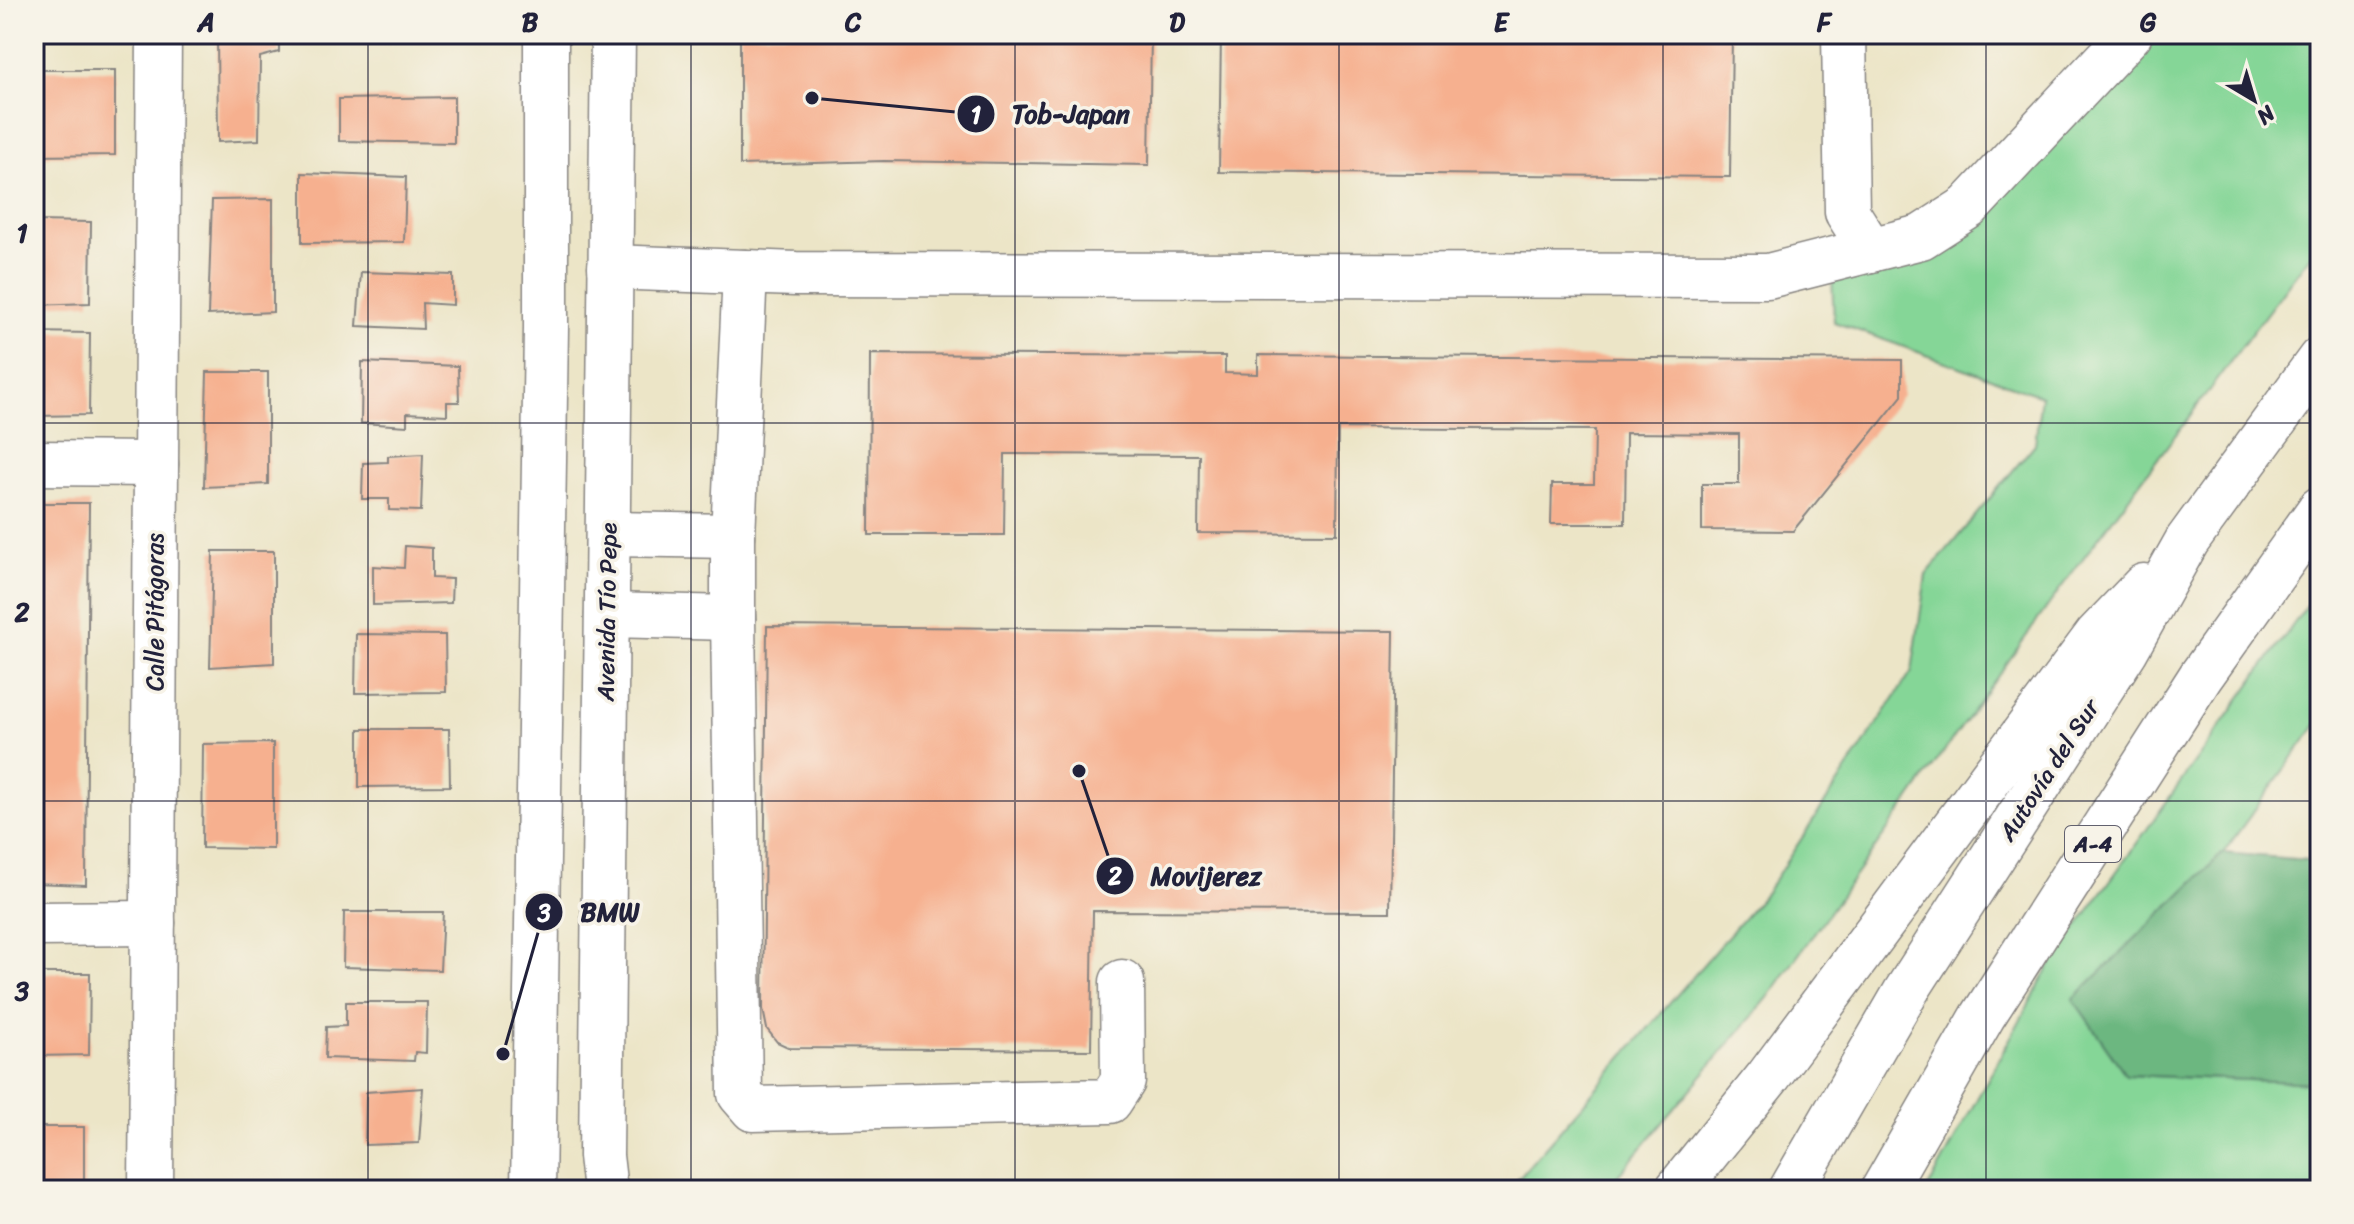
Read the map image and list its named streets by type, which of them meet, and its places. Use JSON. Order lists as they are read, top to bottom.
{
  "streets": {
    "main road": [
      "Calle Pitágoras",
      "Avenida Tío Pepe",
      "Autovía del Sur",
      "A-4"
    ]
  },
  "places": ["Tob-Japan", "Movijerez", "BMW"],
  "north": "bottom right",
  "grid": {
    "columns": [
      "A",
      "B",
      "C",
      "D",
      "E",
      "F",
      "G"
    ],
    "rows": ["1", "2", "3"]
  }
}
